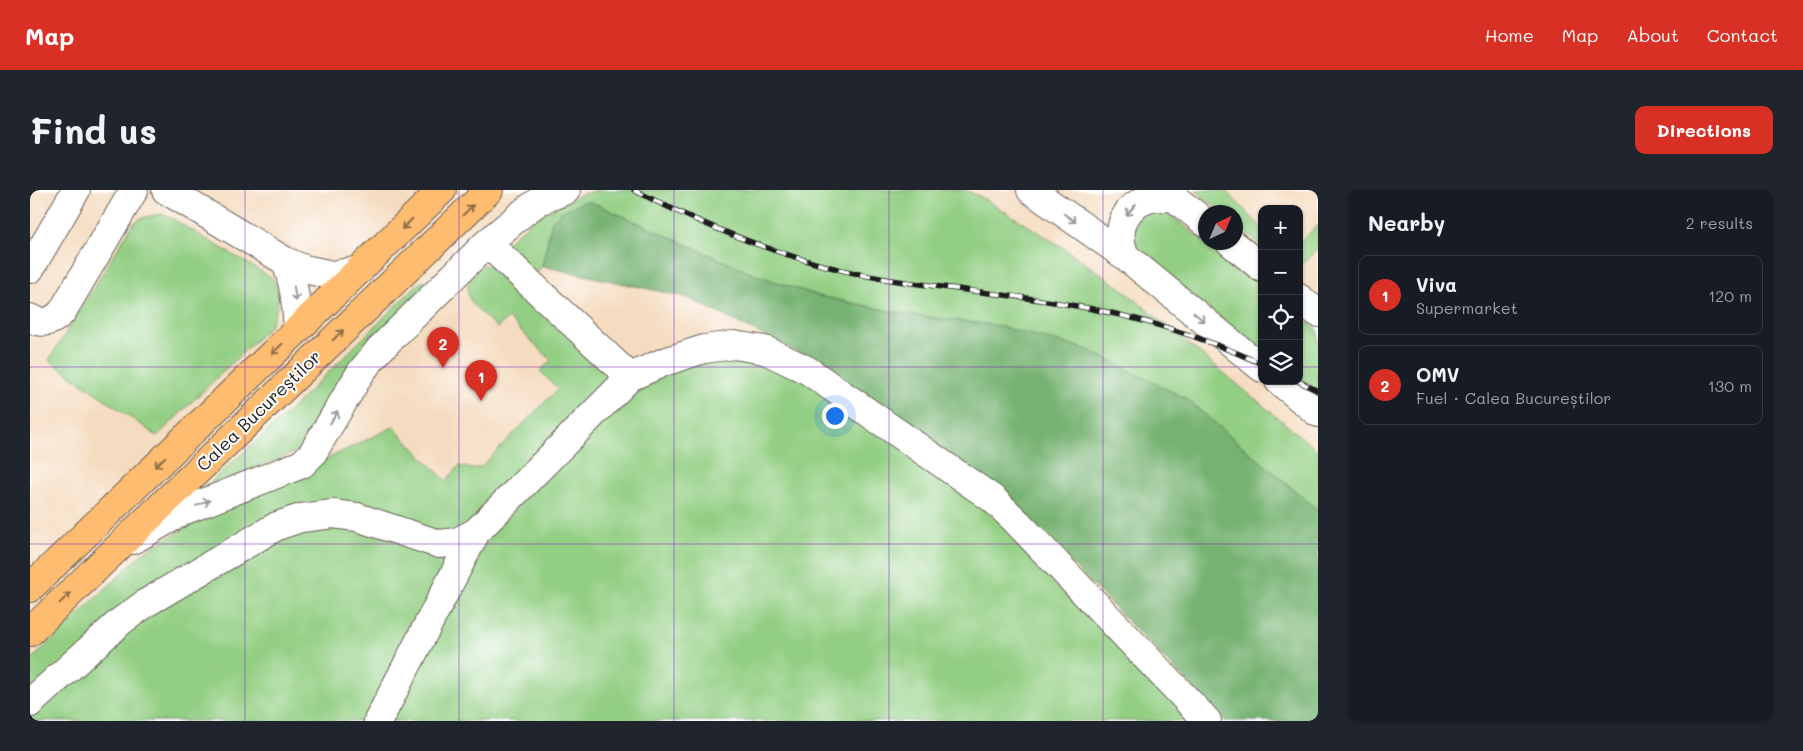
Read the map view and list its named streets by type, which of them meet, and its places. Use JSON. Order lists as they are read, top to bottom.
{
  "streets": {
    "highway": ["Calea Bucureștilor"]
  },
  "north": "top right",
  "page": {
    "header": "Map",
    "nav": [
      "Home",
      "Map",
      "About",
      "Contact"
    ],
    "buttons": "Directions",
    "title": "Find us",
    "heading": ["Nearby", "2 results"],
    "map_buttons": ["+", "−"],
    "list": [
      {
        "mark": "1",
        "name": "Viva",
        "note": "Supermarket",
        "value": "120 m"
      },
      {
        "mark": "2",
        "name": "OMV",
        "note": "Fuel · Calea Bucureștilor",
        "value": "130 m"
      }
    ],
    "pins": ["2", "1"]
  }
}
